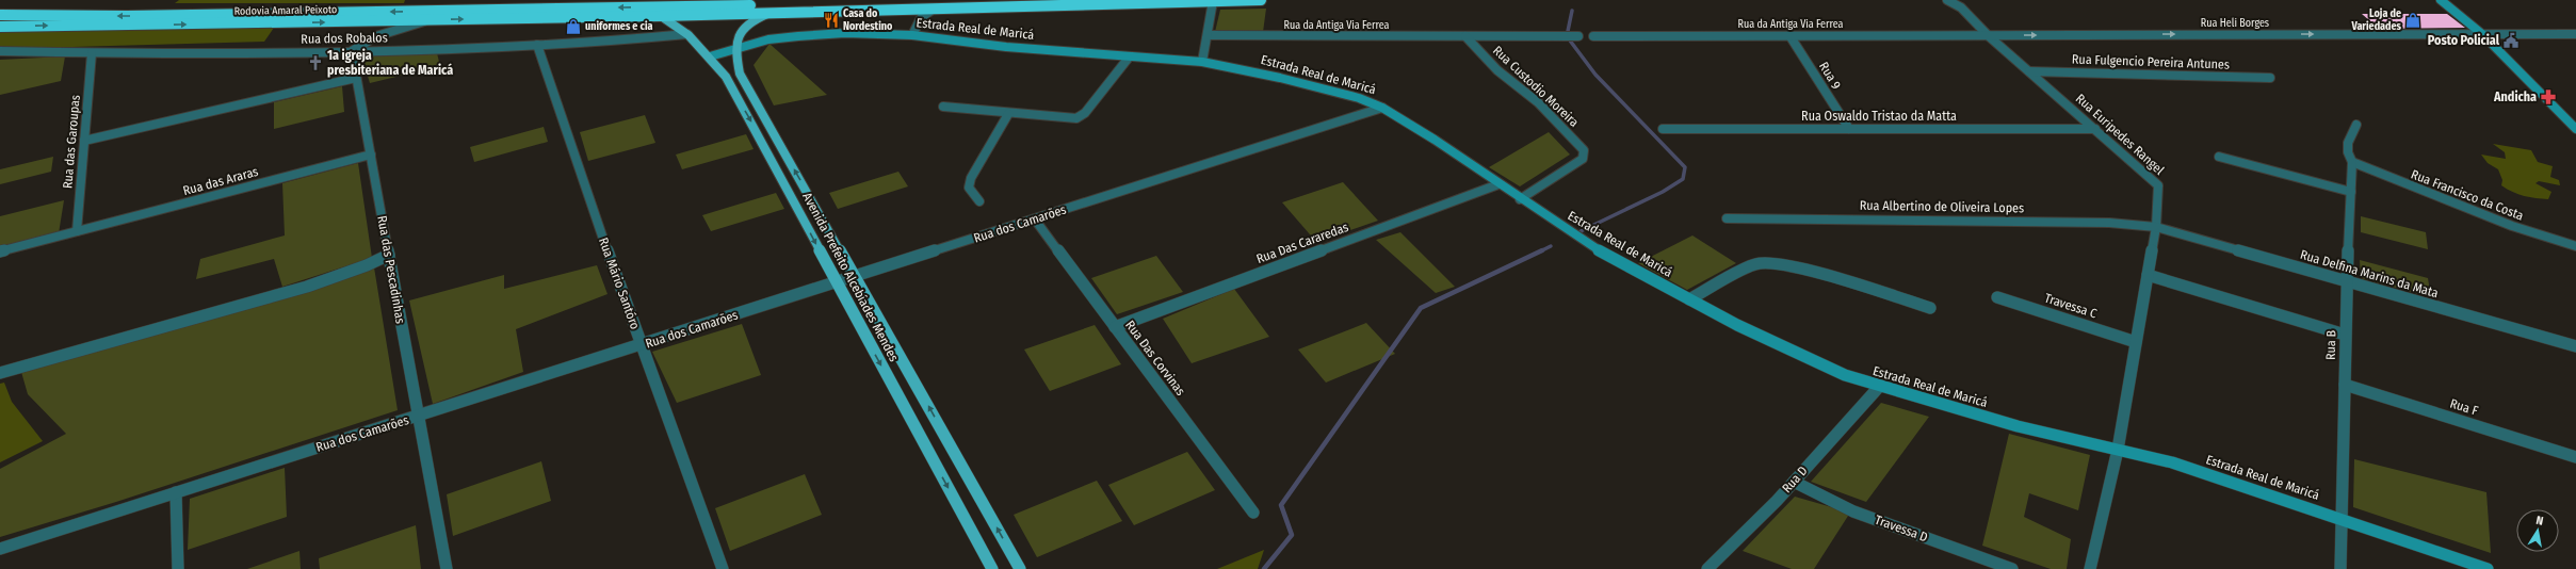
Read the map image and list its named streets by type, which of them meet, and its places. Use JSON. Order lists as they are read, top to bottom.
{
  "streets": {
    "highway": ["Rodovia Amaral Peixoto"],
    "main road": ["Estrada Real de Maricá", "Avenida Prefeito Alcebíades Mendes"],
    "street": [
      "Rua Heli Borges",
      "Rua da Antiga Via Ferrea",
      "Rua dos Robalos",
      "Rua Fulgencio Pereira Antunes",
      "Rua 9",
      "Rua Custodio Moreira",
      "Rua Oswaldo Tristao da Matta",
      "Rua Euripedes Rangel",
      "Rua das Garoupas",
      "Rua das Araras",
      "Rua Francisco da Costa",
      "Rua Albertino de Oliveira Lopes",
      "Rua dos Camarões",
      "Rua Das Cararedas",
      "Rua das Pescadinhas",
      "Rua Delfina Marins da Mata",
      "Rua Mário Santóro",
      "Travessa C",
      "Rua B",
      "Rua Das Corvinas",
      "Rua F",
      "Rua D",
      "Travessa D"
    ]
  },
  "crossings": [
    ["Rodovia Amaral Peixoto", "Avenida Prefeito Alcebíades Mendes"],
    ["Rua Heli Borges", "Rua da Antiga Via Ferrea"],
    ["Rua Heli Borges", "Rua Euripedes Rangel"],
    ["Rua da Antiga Via Ferrea", "Rua 9"],
    ["Rua da Antiga Via Ferrea", "Rua Custodio Moreira"],
    ["Rua da Antiga Via Ferrea", "Rua Euripedes Rangel"],
    ["Estrada Real de Maricá", "Rua Custodio Moreira"],
    ["Estrada Real de Maricá", "Rua Euripedes Rangel"],
    ["Estrada Real de Maricá", "Rua dos Camarões"],
    ["Estrada Real de Maricá", "Rua Das Cararedas"],
    ["Estrada Real de Maricá", "Avenida Prefeito Alcebíades Mendes"],
    ["Estrada Real de Maricá", "Rua B"],
    ["Estrada Real de Maricá", "Rua D"],
    ["Rua dos Robalos", "Rua das Garoupas"],
    ["Rua dos Robalos", "Rua das Pescadinhas"],
    ["Rua dos Robalos", "Avenida Prefeito Alcebíades Mendes"],
    ["Rua dos Robalos", "Rua Mário Santóro"],
    ["Rua Fulgencio Pereira Antunes", "Rua Euripedes Rangel"],
    ["Rua 9", "Rua Oswaldo Tristao da Matta"],
    ["Rua Oswaldo Tristao da Matta", "Rua Euripedes Rangel"],
    ["Rua Euripedes Rangel", "Rua Albertino de Oliveira Lopes"],
    ["Rua Euripedes Rangel", "Rua Delfina Marins da Mata"],
    ["Rua Euripedes Rangel", "Travessa C"],
    ["Rua das Garoupas", "Rua das Araras"],
    ["Rua das Araras", "Rua das Pescadinhas"],
    ["Rua Francisco da Costa", "Rua B"],
    ["Rua Albertino de Oliveira Lopes", "Rua Delfina Marins da Mata"],
    ["Rua dos Camarões", "Rua das Pescadinhas"],
    ["Rua dos Camarões", "Avenida Prefeito Alcebíades Mendes"],
    ["Rua dos Camarões", "Rua Mário Santóro"],
    ["Rua dos Camarões", "Rua Das Corvinas"],
    ["Rua Das Cararedas", "Rua Das Corvinas"],
    ["Rua Delfina Marins da Mata", "Rua B"],
    ["Rua B", "Rua F"],
    ["Rua D", "Travessa D"]
  ],
  "one_way": ["Rua Heli Borges"],
  "places": {
    "restaurant": ["Casa do Nordestino"],
    "shop": ["Loja de Variedades", "uniformes e cia"],
    "public building": ["Posto Policial"],
    "church": ["1a igreja presbiteriana de Maricá"],
    "pharmacy": ["Andicha"]
  },
  "north": "top"
}
